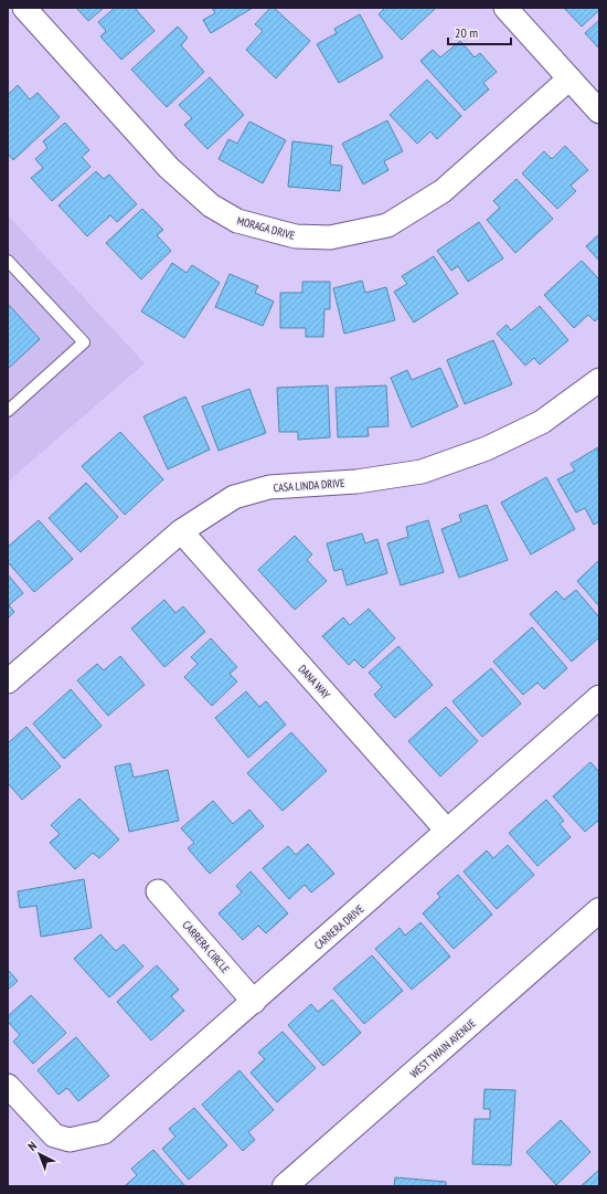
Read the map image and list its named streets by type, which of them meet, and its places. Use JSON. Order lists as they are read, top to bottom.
{
  "streets": {
    "street": [
      "MORAGA DRIVE",
      "CASA LINDA DRIVE",
      "DANA WAY",
      "CARRERA DRIVE",
      "CARRERA CIRCLE",
      "WEST TWAIN AVENUE"
    ]
  },
  "crossings": [
    ["CASA LINDA DRIVE", "DANA WAY"],
    ["DANA WAY", "CARRERA DRIVE"],
    ["CARRERA DRIVE", "CARRERA CIRCLE"]
  ],
  "scale_bar": "20 m",
  "north": "top left"
}
